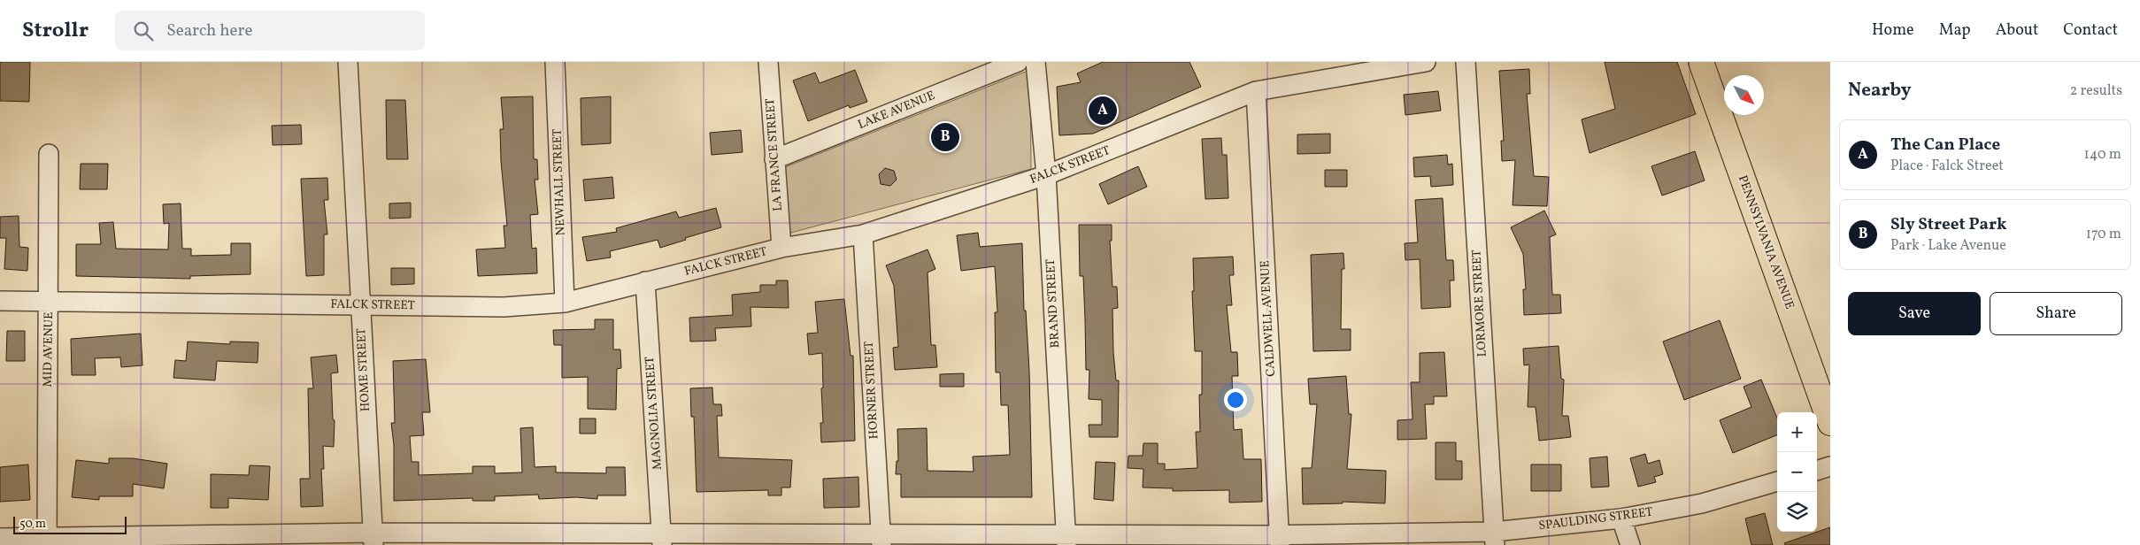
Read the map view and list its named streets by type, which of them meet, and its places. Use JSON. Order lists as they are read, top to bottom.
{
  "streets": {
    "main road": ["PENNSYLVANIA AVENUE"],
    "street": [
      "LAKE AVENUE",
      "LA FRANCE STREET",
      "FALCK STREET",
      "NEWHALL STREET",
      "BRAND STREET",
      "LORMORE STREET",
      "CALDWELL AVENUE",
      "MID AVENUE",
      "HOME STREET",
      "HORNER STREET",
      "MAGNOLIA STREET",
      "SPAULDING STREET"
    ]
  },
  "crossings": [
    ["LAKE AVENUE", "LA FRANCE STREET"],
    ["LA FRANCE STREET", "FALCK STREET"],
    ["FALCK STREET", "NEWHALL STREET"],
    ["FALCK STREET", "BRAND STREET"],
    ["FALCK STREET", "CALDWELL AVENUE"],
    ["FALCK STREET", "MID AVENUE"],
    ["FALCK STREET", "HOME STREET"],
    ["FALCK STREET", "HORNER STREET"],
    ["FALCK STREET", "MAGNOLIA STREET"],
    ["BRAND STREET", "SPAULDING STREET"],
    ["LORMORE STREET", "SPAULDING STREET"],
    ["CALDWELL AVENUE", "SPAULDING STREET"],
    ["MID AVENUE", "SPAULDING STREET"],
    ["HOME STREET", "SPAULDING STREET"],
    ["HORNER STREET", "SPAULDING STREET"],
    ["MAGNOLIA STREET", "SPAULDING STREET"]
  ],
  "scale_bar": "50 m",
  "north": "bottom right",
  "page": {
    "header": "Strollr",
    "search": "Search here",
    "nav": [
      "Home",
      "Map",
      "About",
      "Contact"
    ],
    "heading": ["Nearby", "2 results"],
    "pins": ["A", "B"],
    "list": [
      {
        "mark": "A",
        "name": "The Can Place",
        "note": "Place · Falck Street",
        "value": "140 m"
      },
      {
        "mark": "B",
        "name": "Sly Street Park",
        "note": "Park · Lake Avenue",
        "value": "170 m"
      }
    ],
    "buttons": ["Save", "Share"],
    "map_buttons": ["+", "−"],
    "scale": "50 m"
  }
}
